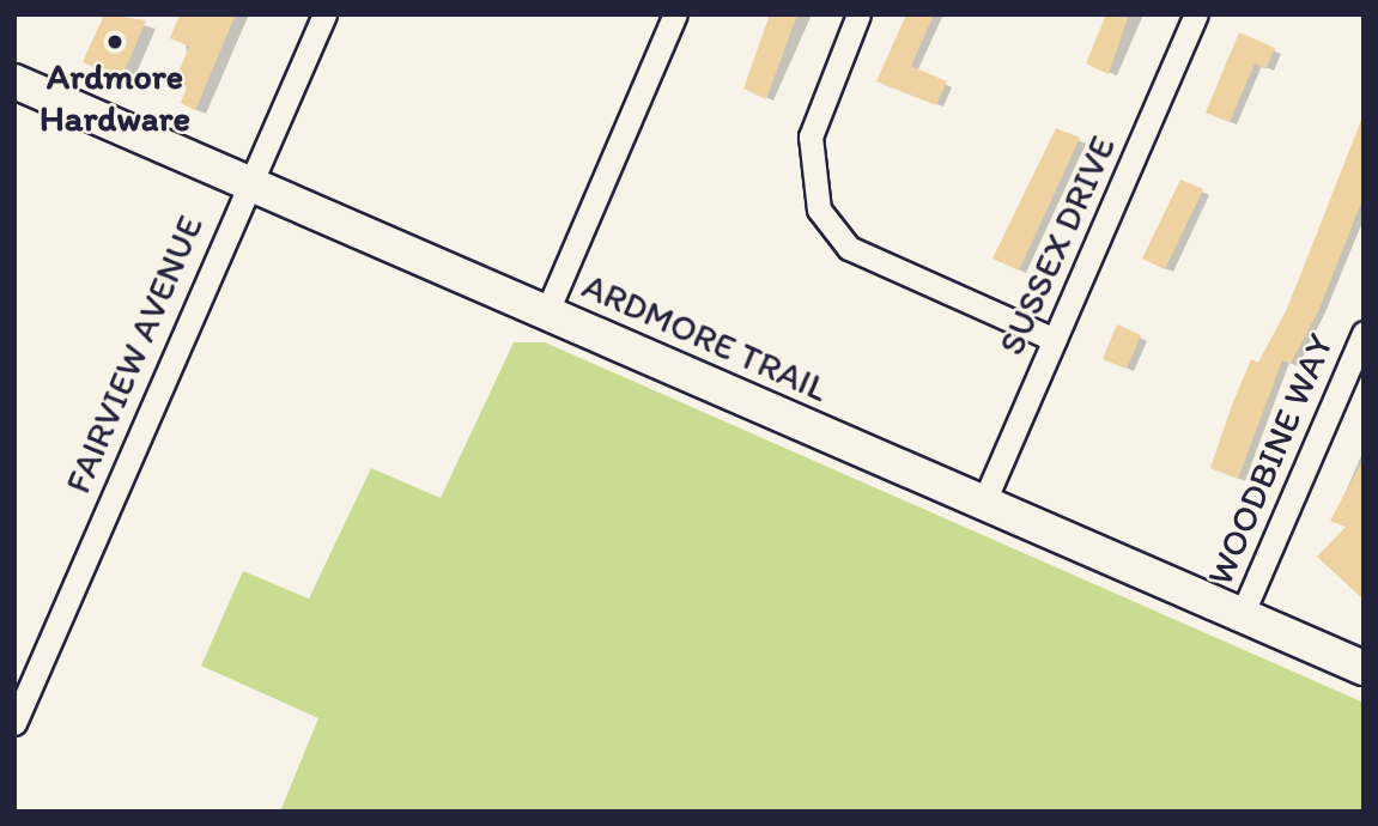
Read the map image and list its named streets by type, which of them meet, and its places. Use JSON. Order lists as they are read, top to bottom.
{
  "streets": {
    "street": [
      "SUSSEX DRIVE",
      "ARDMORE TRAIL",
      "FAIRVIEW AVENUE",
      "WOODBINE WAY"
    ]
  },
  "crossings": [
    ["SUSSEX DRIVE", "ARDMORE TRAIL"],
    ["ARDMORE TRAIL", "FAIRVIEW AVENUE"],
    ["ARDMORE TRAIL", "WOODBINE WAY"]
  ],
  "places": ["Ardmore Hardware"]
}
